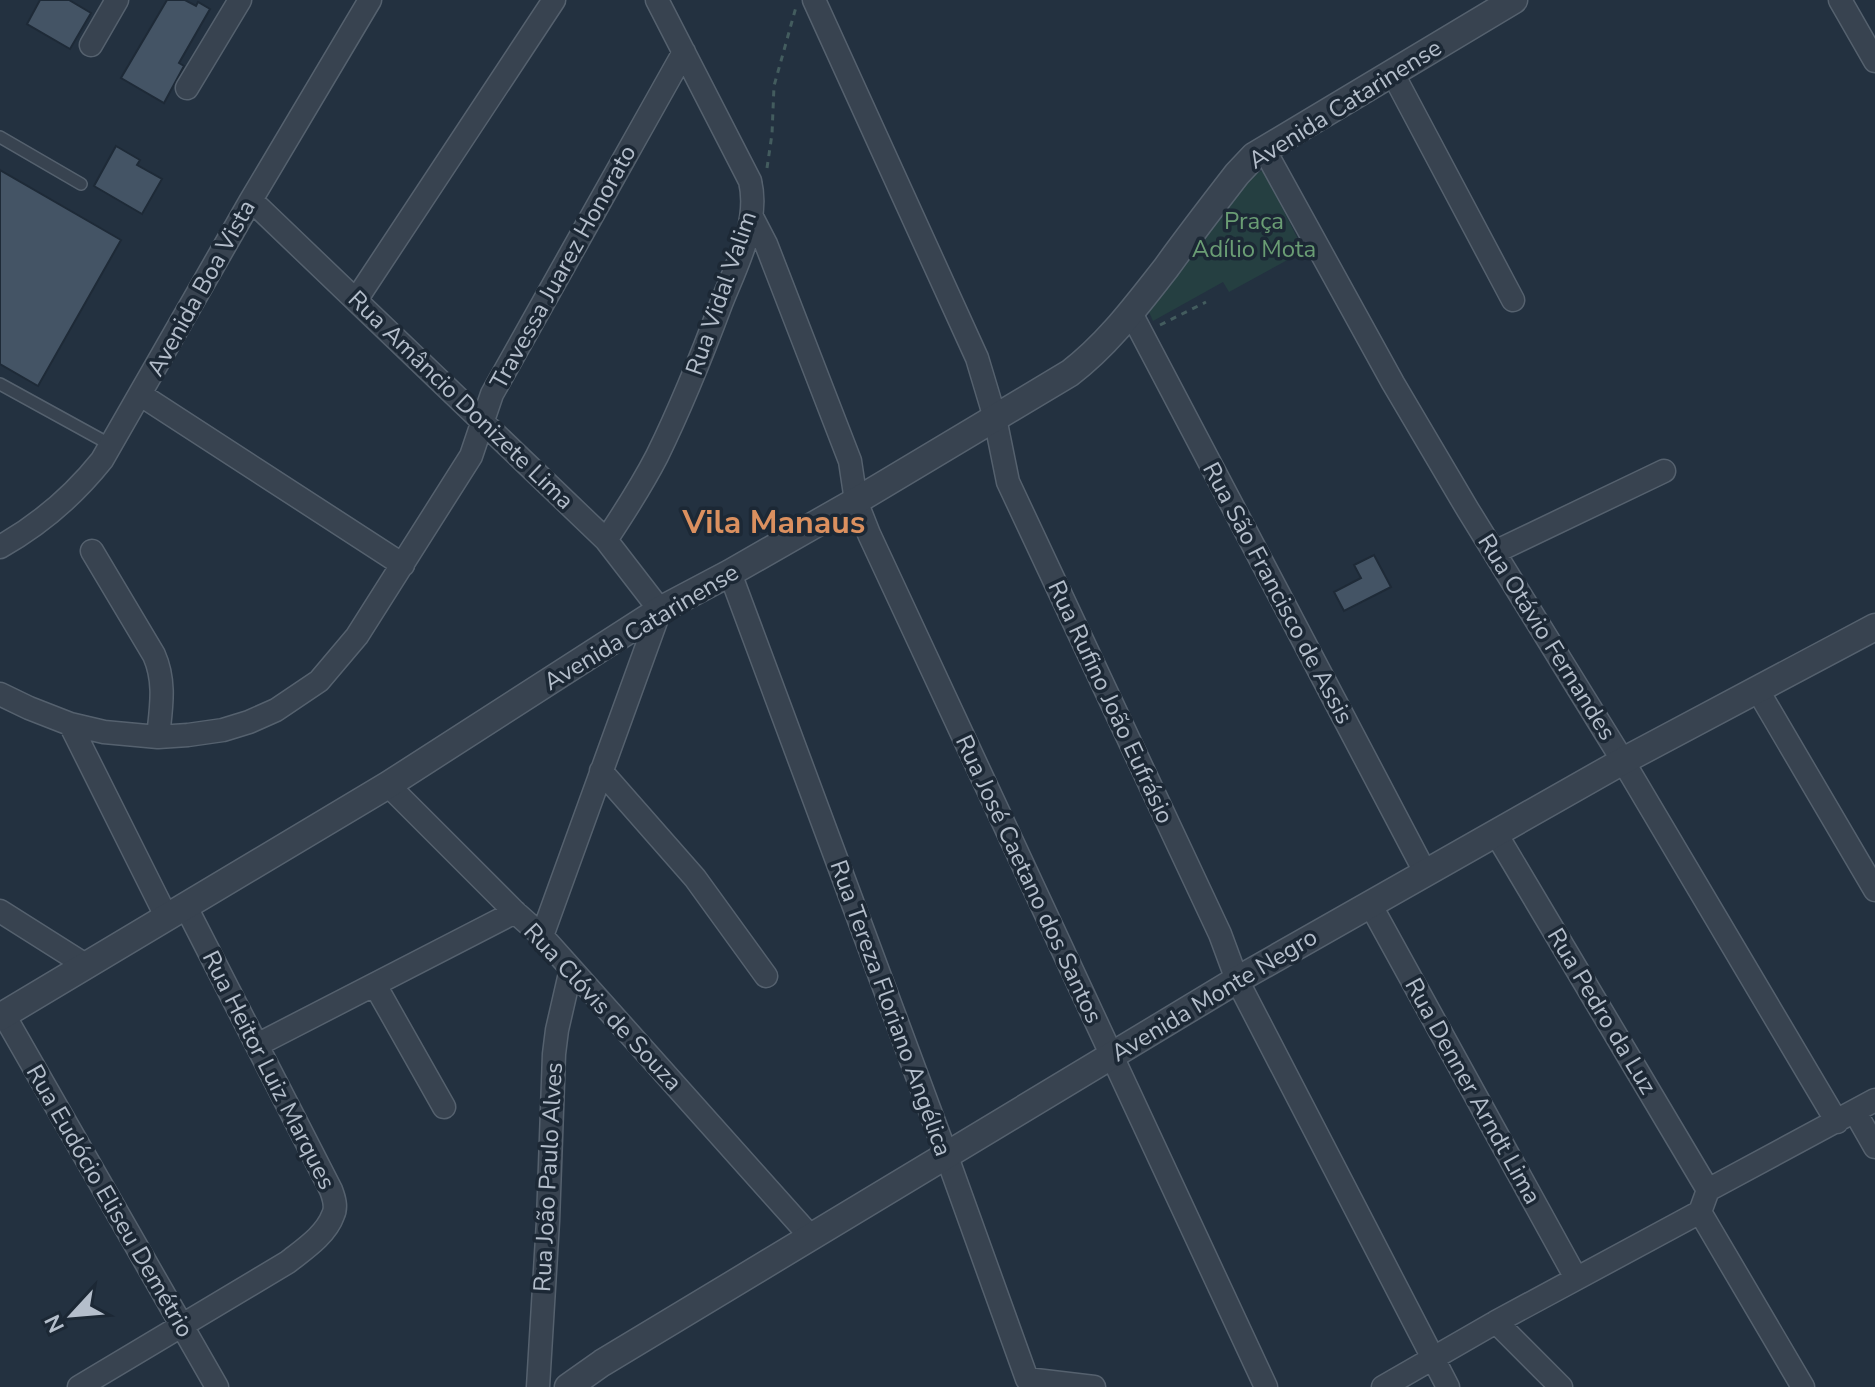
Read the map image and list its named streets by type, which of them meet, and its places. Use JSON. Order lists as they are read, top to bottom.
{
  "streets": {
    "street": [
      "Avenida Catarinense",
      "Travessa Juarez Honorato",
      "Avenida Boa Vista",
      "Rua Vidal Valim",
      "Rua Amâncio Donizete Lima",
      "Rua São Francisco de Assis",
      "Rua Otávio Fernandes",
      "Rua Rufino João Eufrásio",
      "Rua José Caetano dos Santos",
      "Avenida Monte Negro",
      "Rua Clóvis de Souza",
      "Rua Tereza Floriano Angélica",
      "Rua Pedro da Luz",
      "Rua Heitor Luiz Marques",
      "Rua Denner Arndt Lima",
      "Rua João Paulo Alves",
      "Rua Eudócio Eliseu Demétrio"
    ]
  },
  "crossings": [
    ["Avenida Catarinense", "Rua Amâncio Donizete Lima"],
    ["Avenida Catarinense", "Rua São Francisco de Assis"],
    ["Avenida Catarinense", "Rua Otávio Fernandes"],
    ["Avenida Catarinense", "Rua Rufino João Eufrásio"],
    ["Avenida Catarinense", "Rua José Caetano dos Santos"],
    ["Avenida Catarinense", "Rua Clóvis de Souza"],
    ["Avenida Catarinense", "Rua Tereza Floriano Angélica"],
    ["Avenida Catarinense", "Rua Heitor Luiz Marques"],
    ["Avenida Catarinense", "Rua Eudócio Eliseu Demétrio"],
    ["Travessa Juarez Honorato", "Rua Vidal Valim"],
    ["Travessa Juarez Honorato", "Rua Amâncio Donizete Lima"],
    ["Travessa Juarez Honorato", "Rua Heitor Luiz Marques"],
    ["Avenida Boa Vista", "Rua Amâncio Donizete Lima"],
    ["Rua Vidal Valim", "Rua Amâncio Donizete Lima"],
    ["Rua Vidal Valim", "Rua José Caetano dos Santos"],
    ["Rua São Francisco de Assis", "Avenida Monte Negro"],
    ["Rua Otávio Fernandes", "Avenida Monte Negro"],
    ["Rua Rufino João Eufrásio", "Avenida Monte Negro"],
    ["Rua José Caetano dos Santos", "Avenida Monte Negro"],
    ["Avenida Monte Negro", "Rua Clóvis de Souza"],
    ["Avenida Monte Negro", "Rua Tereza Floriano Angélica"],
    ["Avenida Monte Negro", "Rua Pedro da Luz"],
    ["Avenida Monte Negro", "Rua Denner Arndt Lima"],
    ["Rua Clóvis de Souza", "Rua João Paulo Alves"],
    ["Rua Heitor Luiz Marques", "Rua Eudócio Eliseu Demétrio"]
  ],
  "districts": ["Vila Manaus"],
  "parks": ["Praça Adílio Mota"],
  "north": "bottom left"
}
